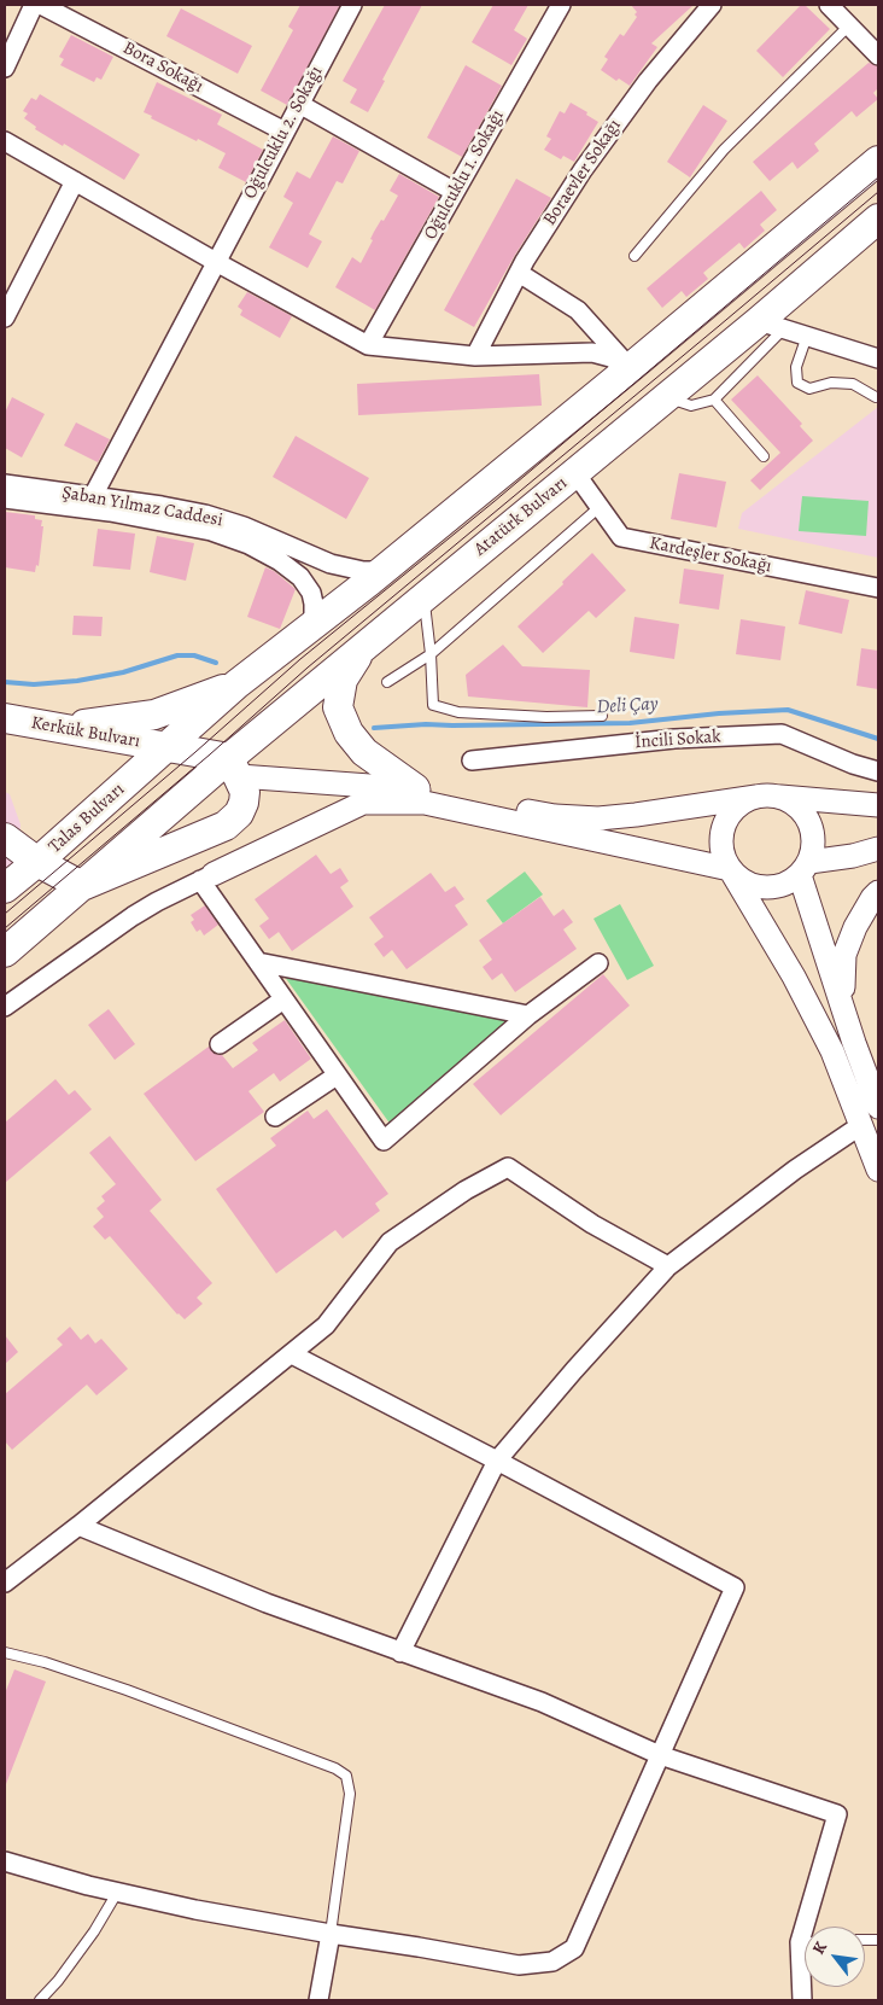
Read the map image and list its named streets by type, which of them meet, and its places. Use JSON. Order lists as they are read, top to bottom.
{
  "streets": {
    "main road": ["Atatürk Bulvarı", "Kerkük Bulvarı", "Talas Bulvarı"],
    "street": [
      "Bora Sokağı",
      "Oğulcuklu 2. Sokağı",
      "Boraevler Sokağı",
      "Oğulcuklu 1. Sokağı",
      "Şaban Yılmaz Caddesi",
      "Kardeşler Sokağı",
      "İncili Sokak"
    ]
  },
  "crossings": [
    ["Bora Sokağı", "Oğulcuklu 2. Sokağı"],
    ["Oğulcuklu 2. Sokağı", "Şaban Yılmaz Caddesi"],
    ["Atatürk Bulvarı", "Kardeşler Sokağı"],
    ["Atatürk Bulvarı", "Kerkük Bulvarı"],
    ["Kerkük Bulvarı", "Talas Bulvarı"]
  ],
  "water": ["Deli Çay"],
  "north": "top left"
}
